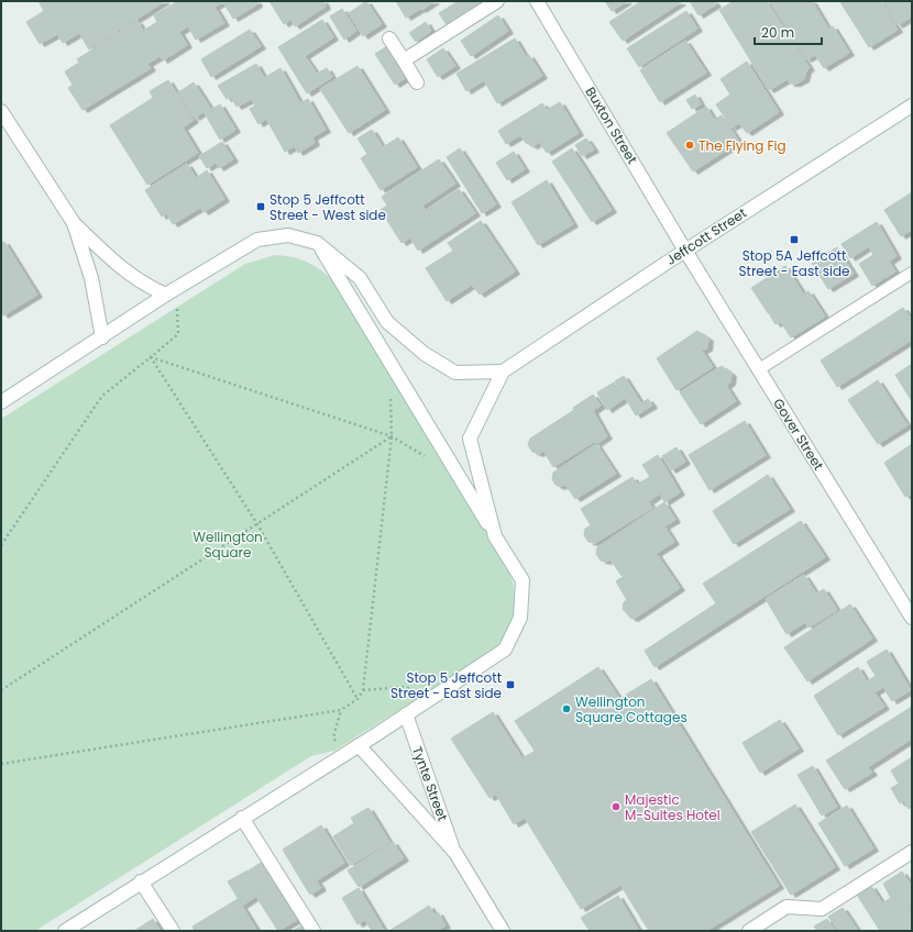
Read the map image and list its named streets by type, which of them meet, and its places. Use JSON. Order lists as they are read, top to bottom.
{
  "streets": {
    "main road": [
      "Buxton Street",
      "Jeffcott Street",
      "Gover Street",
      "Tynte Street"
    ]
  },
  "crossings": [
    ["Buxton Street", "Jeffcott Street"],
    ["Buxton Street", "Gover Street"],
    ["Jeffcott Street", "Gover Street"]
  ],
  "parks": ["Wellington Square"],
  "places": {
    "other": ["The Flying Fig", "Wellington Square Cottages", "Majestic M-Suites Hotel"],
    "transit": ["Stop 5 Jeffcott Street - West side", "Stop 5A Jeffcott Street - East side", "Stop 5 Jeffcott Street - East side"]
  },
  "scale_bar": "20 m"
}
